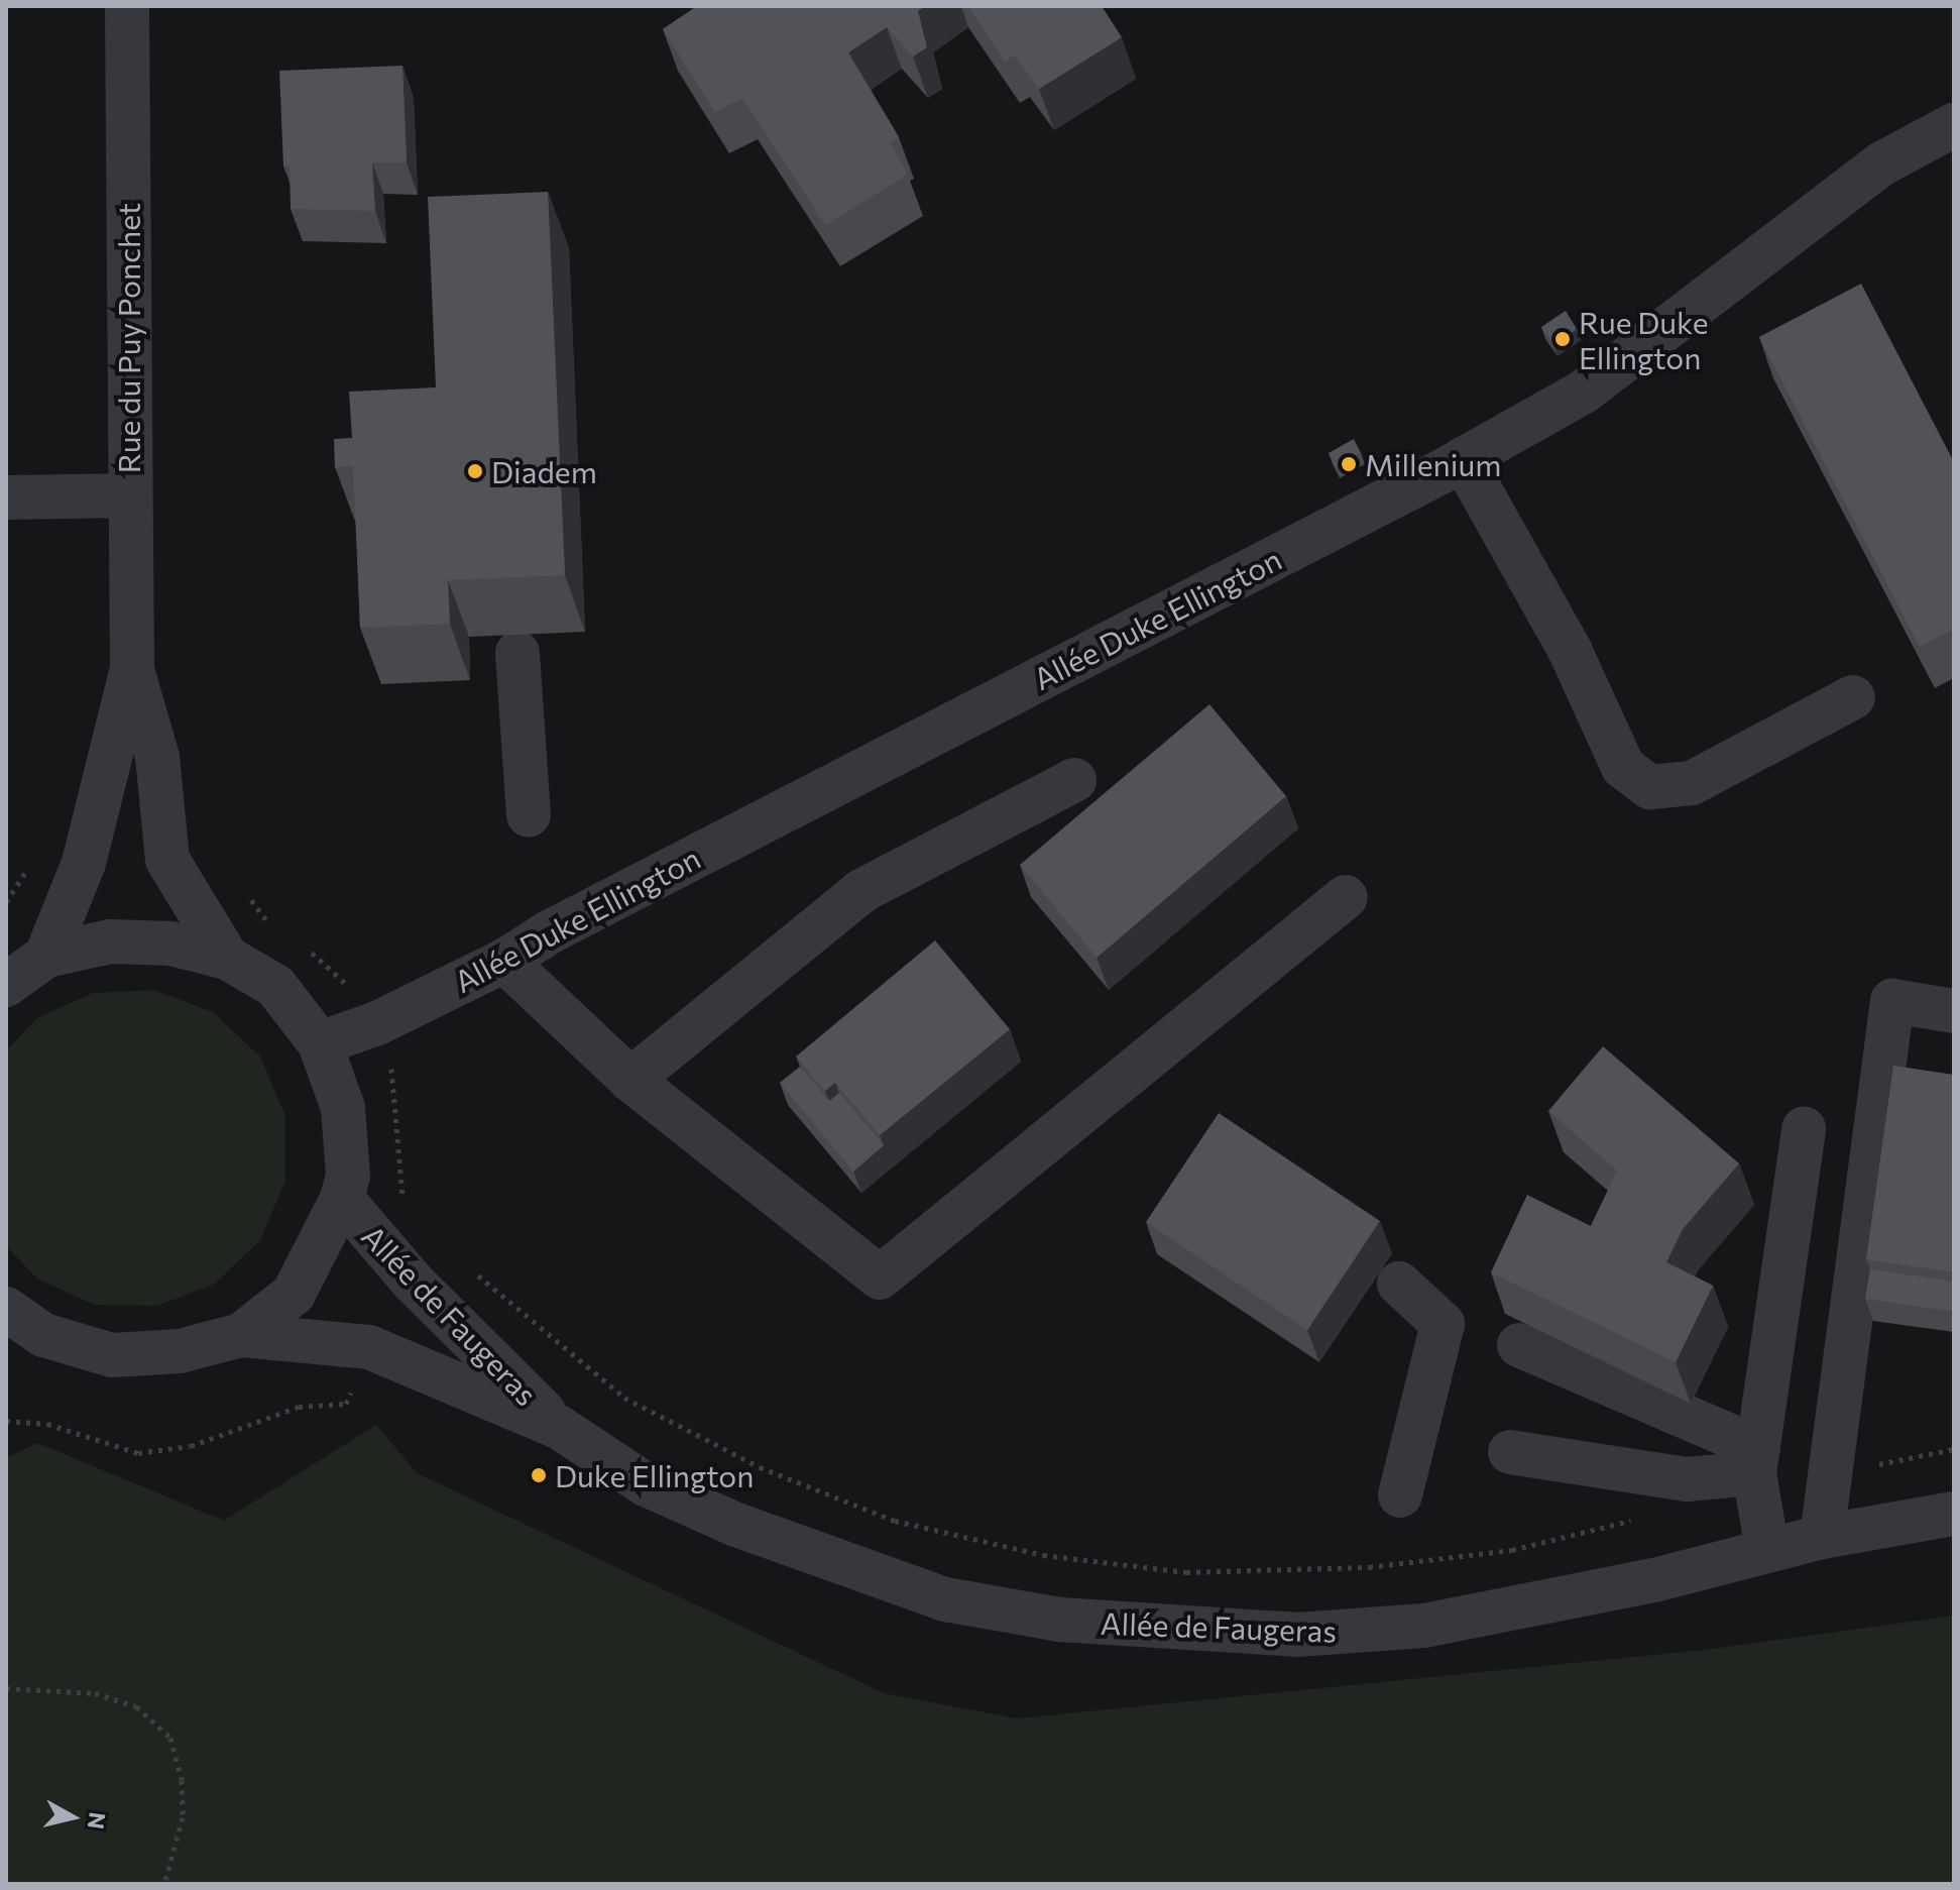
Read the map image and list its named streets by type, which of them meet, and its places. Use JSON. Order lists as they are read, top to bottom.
{
  "streets": {
    "street": ["Rue du Puy Ponchet", "Allée Duke Ellington", "Allée de Faugeras"]
  },
  "places": [
    "Rue Duke Ellington",
    "Millenium",
    "Diadem",
    "Duke Ellington"
  ],
  "north": "right"
}
